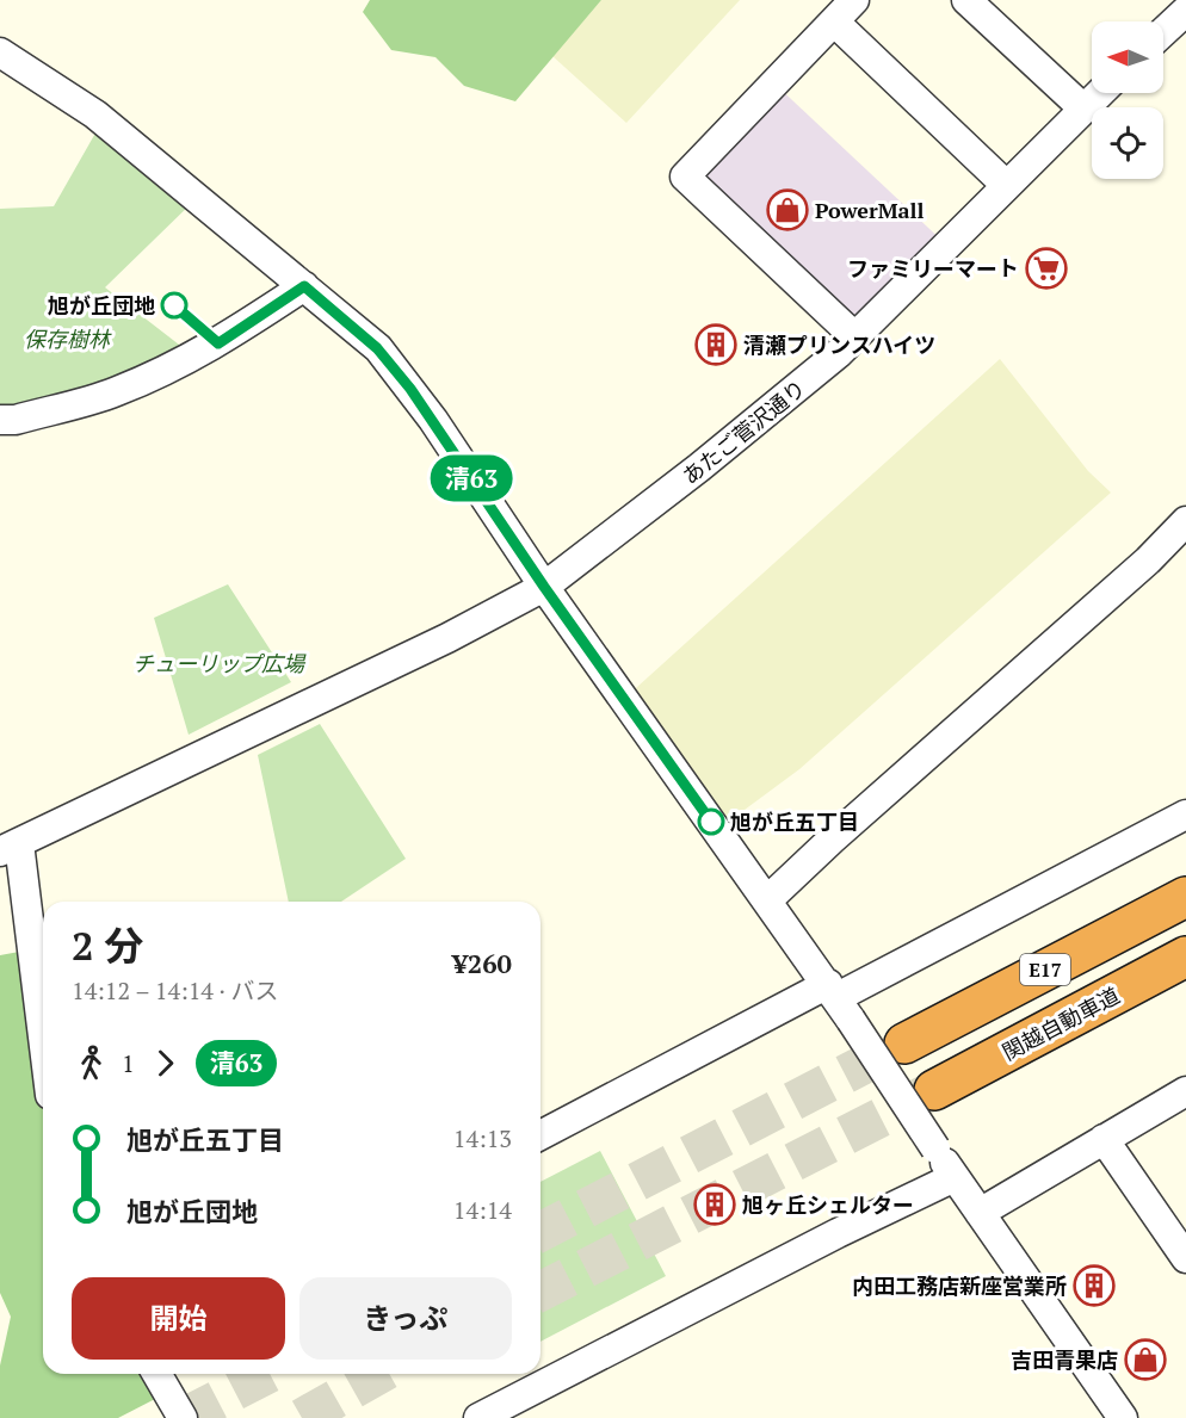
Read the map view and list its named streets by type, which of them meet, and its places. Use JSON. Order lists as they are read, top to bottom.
{
  "streets": {
    "highway": ["E17", "関越自動車道"],
    "street": ["あたご菅沢通り"]
  },
  "parks": ["保存樹林", "チューリップ広場"],
  "places": {
    "shop": ["PowerMall", "吉田青果店"],
    "supermarket": ["ファミリーマート"],
    "other": ["旭が丘団地", "旭が丘五丁目"],
    "building": ["清瀬プリンスハイツ", "旭ヶ丘シェルター", "内田工務店新座営業所"]
  },
  "lines": ["bus line 清63"],
  "north": "left",
  "page": {
    "on_map": "清63",
    "heading": ["2 分", "14:12 – 14:14 · バス", "¥260"],
    "legs": ["1", "清63"],
    "list": [
      {
        "name": "旭が丘五丁目",
        "value": "14:13"
      },
      {
        "name": "旭が丘団地",
        "value": "14:14"
      }
    ],
    "buttons": ["開始", "きっぷ"]
  }
}
